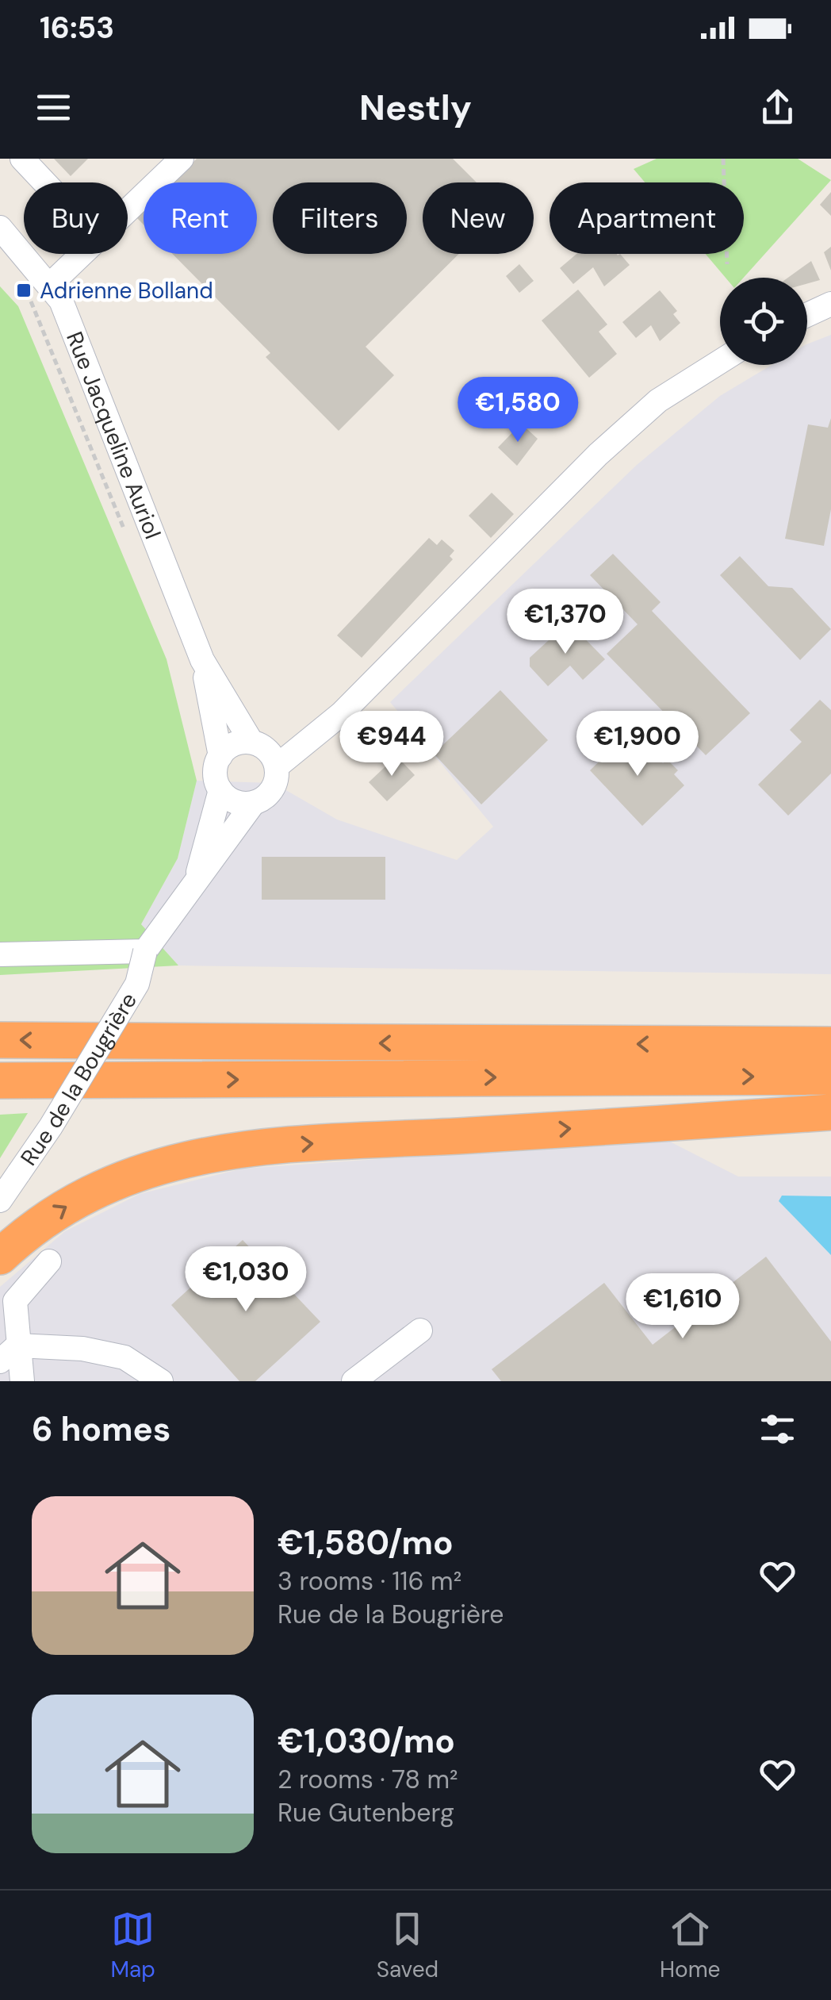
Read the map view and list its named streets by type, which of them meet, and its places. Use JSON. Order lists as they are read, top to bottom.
{
  "streets": {
    "street": ["Rue Jacqueline Auriol", "Rue de la Bougrière"]
  },
  "crossings": [
    ["Rue Jacqueline Auriol", "Rue de la Bougrière"]
  ],
  "places": {
    "transit": ["Adrienne Bolland"]
  },
  "page": {
    "status": "16:53",
    "header": "Nestly",
    "chip": [
      "Buy",
      "Rent",
      "Filters",
      "New",
      "Apartment"
    ],
    "price": [
      "€1,580",
      "€1,370",
      "€944",
      "€1,900",
      "€1,030",
      "€1,610"
    ],
    "heading": "6 homes",
    "list": [
      {
        "name": "€1,580/mo",
        "note": "3 rooms · 116 m² · Rue de la Bougrière"
      },
      {
        "name": "€1,030/mo",
        "note": "2 rooms · 78 m² · Rue Gutenberg"
      }
    ],
    "tabs": ["Map", "Saved", "Home"]
  }
}
